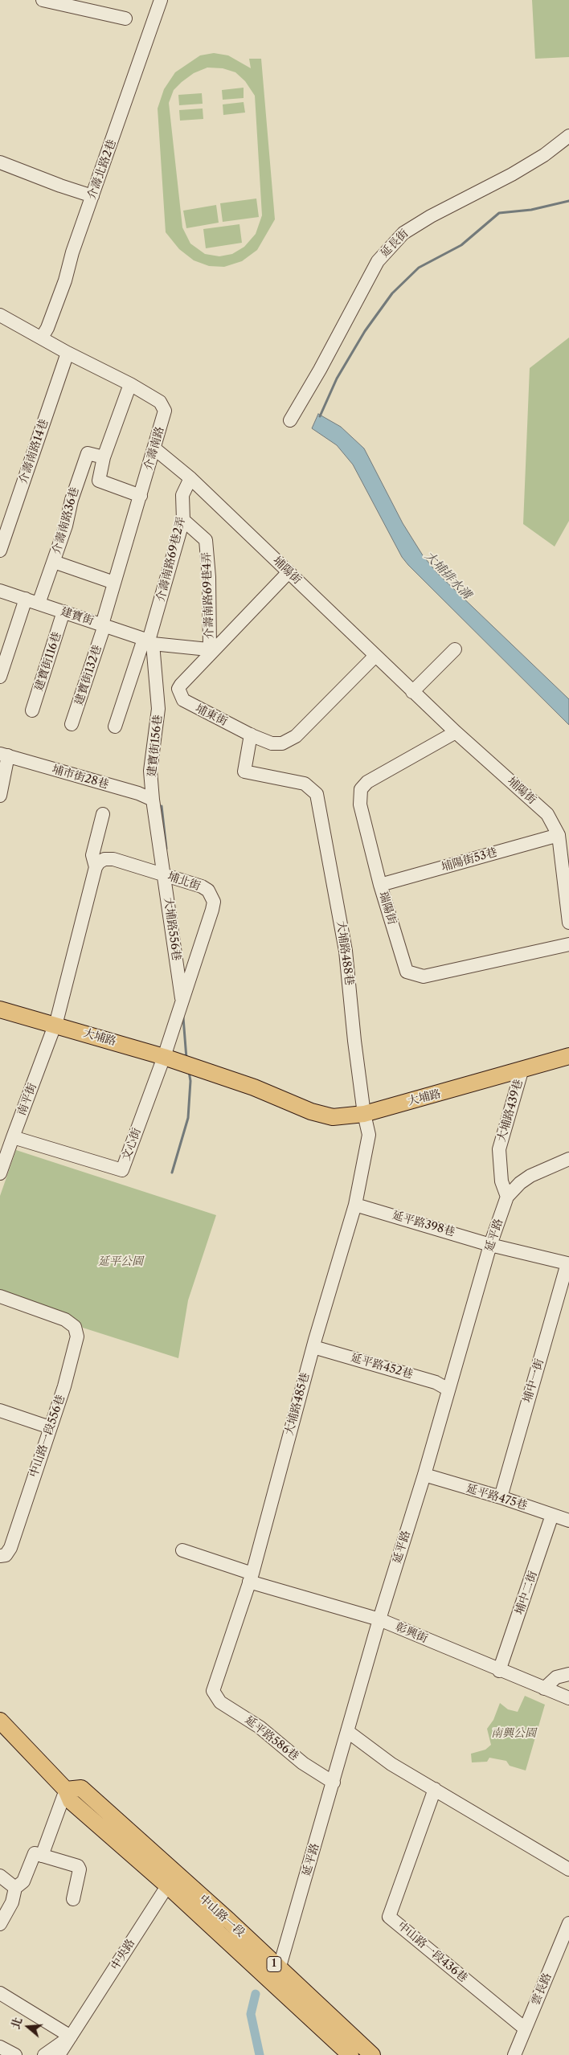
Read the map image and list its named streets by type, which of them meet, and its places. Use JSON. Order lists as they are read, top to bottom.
{
  "streets": {
    "main road": ["大埔路", "中山路一段", "1"],
    "street": [
      "介壽北路2巷",
      "延長街",
      "介壽南路",
      "介壽南路14巷",
      "介壽南路36巷",
      "介壽南路69巷2弄",
      "埔陽街",
      "介壽南路69巷4弄",
      "建寶街",
      "建寶街116巷",
      "建寶街132巷",
      "埔東街",
      "建寶街156巷",
      "埔市街28巷",
      "埔陽街53巷",
      "埔北街",
      "瑞陽街",
      "大埔路556巷",
      "大埔路488巷",
      "南平街",
      "大埔路439巷",
      "文心街",
      "延平路398巷",
      "延平路",
      "延平路452巷",
      "埔中一街",
      "大埔路485巷",
      "中山路一段556巷",
      "延平路475巷",
      "埔中二街",
      "彰興街",
      "延平路586巷",
      "中山路一段436巷",
      "中央路",
      "雲長路"
    ]
  },
  "crossings": [
    ["介壽北路2巷", "介壽南路"],
    ["介壽南路", "介壽南路14巷"],
    ["介壽南路", "埔陽街"],
    ["介壽南路", "建寶街"],
    ["介壽南路", "建寶街132巷"],
    ["介壽南路36巷", "建寶街"],
    ["介壽南路69巷2弄", "埔陽街"],
    ["介壽南路69巷2弄", "介壽南路69巷4弄"],
    ["介壽南路69巷2弄", "建寶街"],
    ["介壽南路69巷2弄", "建寶街156巷"],
    ["埔陽街", "埔東街"],
    ["埔陽街", "埔陽街53巷"],
    ["埔陽街", "瑞陽街"],
    ["介壽南路69巷4弄", "建寶街"],
    ["介壽南路69巷4弄", "建寶街156巷"],
    ["建寶街", "建寶街116巷"],
    ["建寶街", "建寶街132巷"],
    ["建寶街", "建寶街156巷"],
    ["埔東街", "大埔路488巷"],
    ["建寶街156巷", "埔市街28巷"],
    ["建寶街156巷", "大埔路556巷"],
    ["埔市街28巷", "大埔路556巷"],
    ["埔陽街53巷", "瑞陽街"],
    ["埔北街", "大埔路556巷"],
    ["大埔路556巷", "大埔路"],
    ["大埔路556巷", "文心街"],
    ["大埔路488巷", "大埔路"],
    ["大埔路488巷", "大埔路485巷"],
    ["大埔路", "南平街"],
    ["大埔路", "大埔路439巷"],
    ["大埔路", "文心街"],
    ["大埔路", "大埔路485巷"],
    ["南平街", "文心街"],
    ["大埔路439巷", "延平路"],
    ["延平路398巷", "延平路"],
    ["延平路398巷", "埔中一街"],
    ["延平路398巷", "大埔路485巷"],
    ["延平路", "延平路452巷"],
    ["延平路", "延平路475巷"],
    ["延平路", "彰興街"],
    ["延平路", "延平路586巷"],
    ["延平路", "中山路一段"],
    ["延平路452巷", "大埔路485巷"],
    ["埔中一街", "延平路475巷"],
    ["大埔路485巷", "彰興街"],
    ["大埔路485巷", "延平路586巷"],
    ["延平路475巷", "埔中二街"],
    ["埔中二街", "彰興街"],
    ["中山路一段", "中央路"],
    ["中山路一段436巷", "雲長路"]
  ],
  "water": ["大埔排水溝"],
  "parks": ["延平公園", "南興公園"],
  "north": "left"
}
